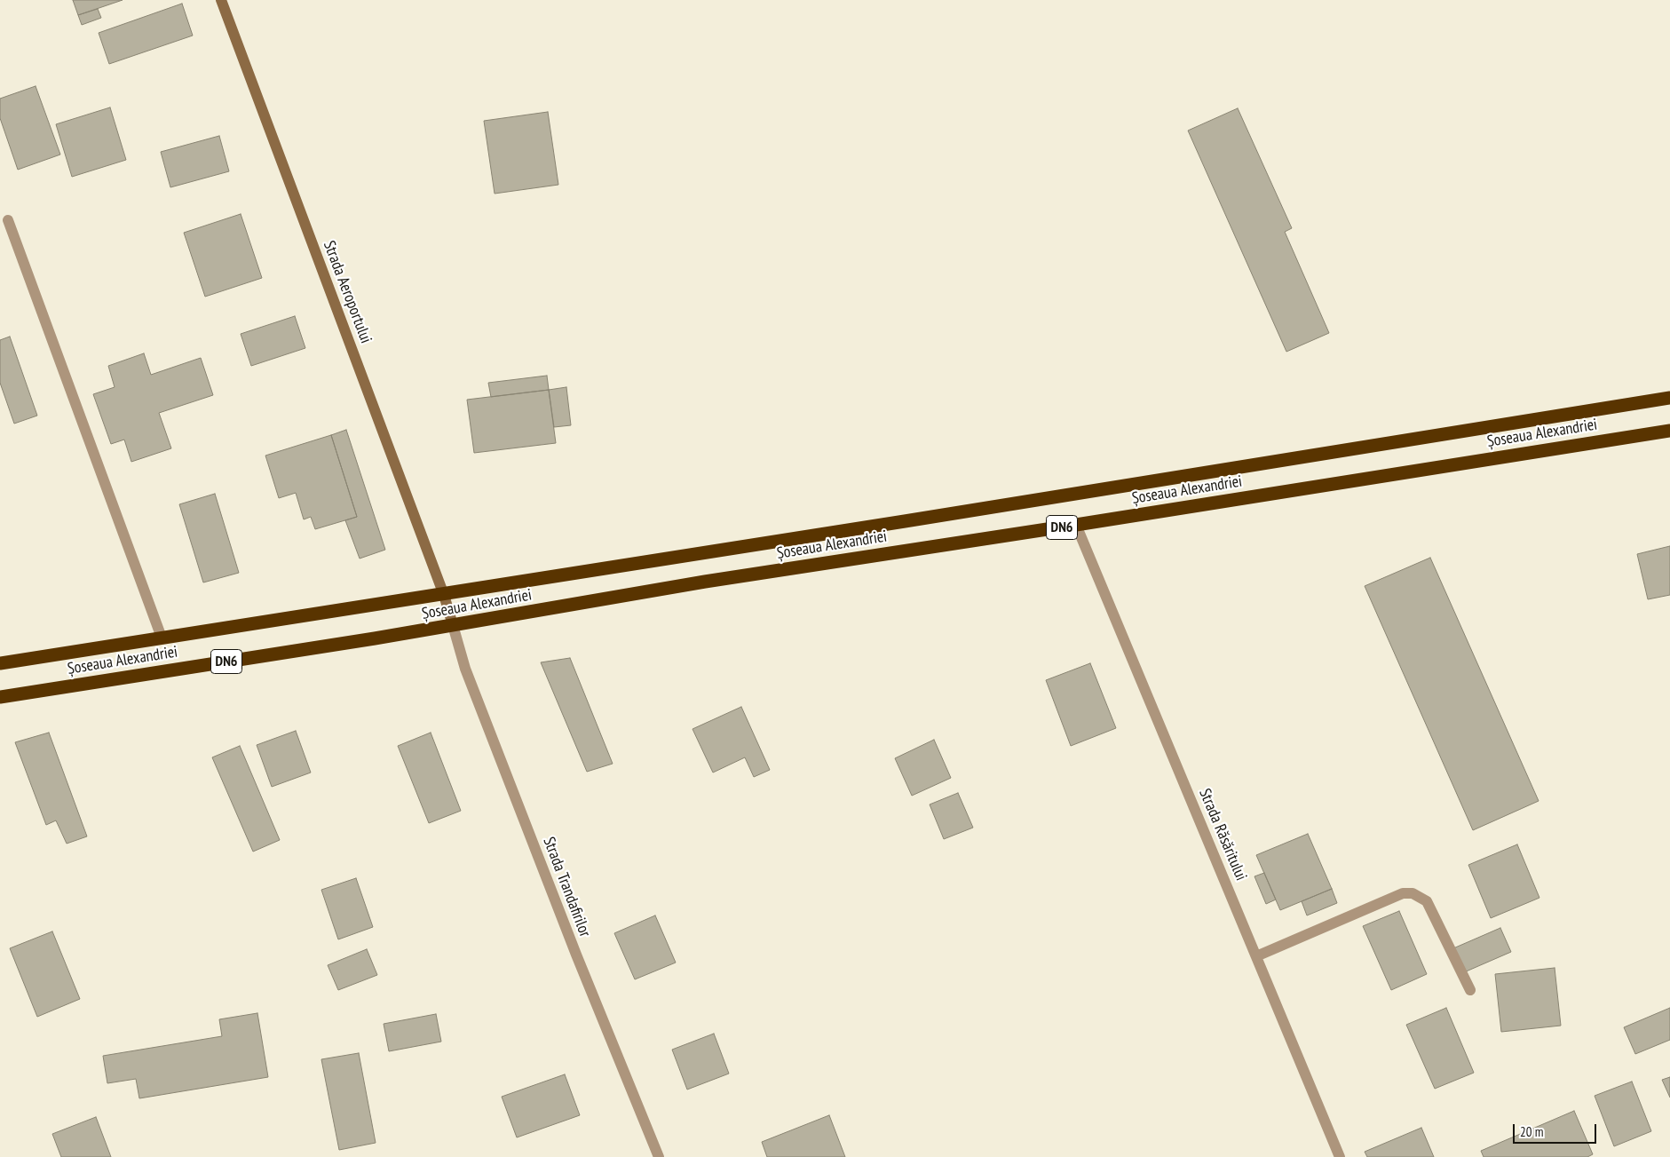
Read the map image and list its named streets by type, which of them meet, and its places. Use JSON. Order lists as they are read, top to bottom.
{
  "streets": {
    "highway": ["Șoseaua Alexandriei", "DN6"],
    "street": ["Strada Aeroportului", "Strada Răsăritului", "Strada Trandafirilor"]
  },
  "crossings": [
    ["Strada Aeroportului", "Șoseaua Alexandriei"],
    ["Strada Aeroportului", "Strada Trandafirilor"],
    ["Șoseaua Alexandriei", "Strada Răsăritului"],
    ["Șoseaua Alexandriei", "Strada Trandafirilor"]
  ],
  "scale_bar": "20 m"
}
